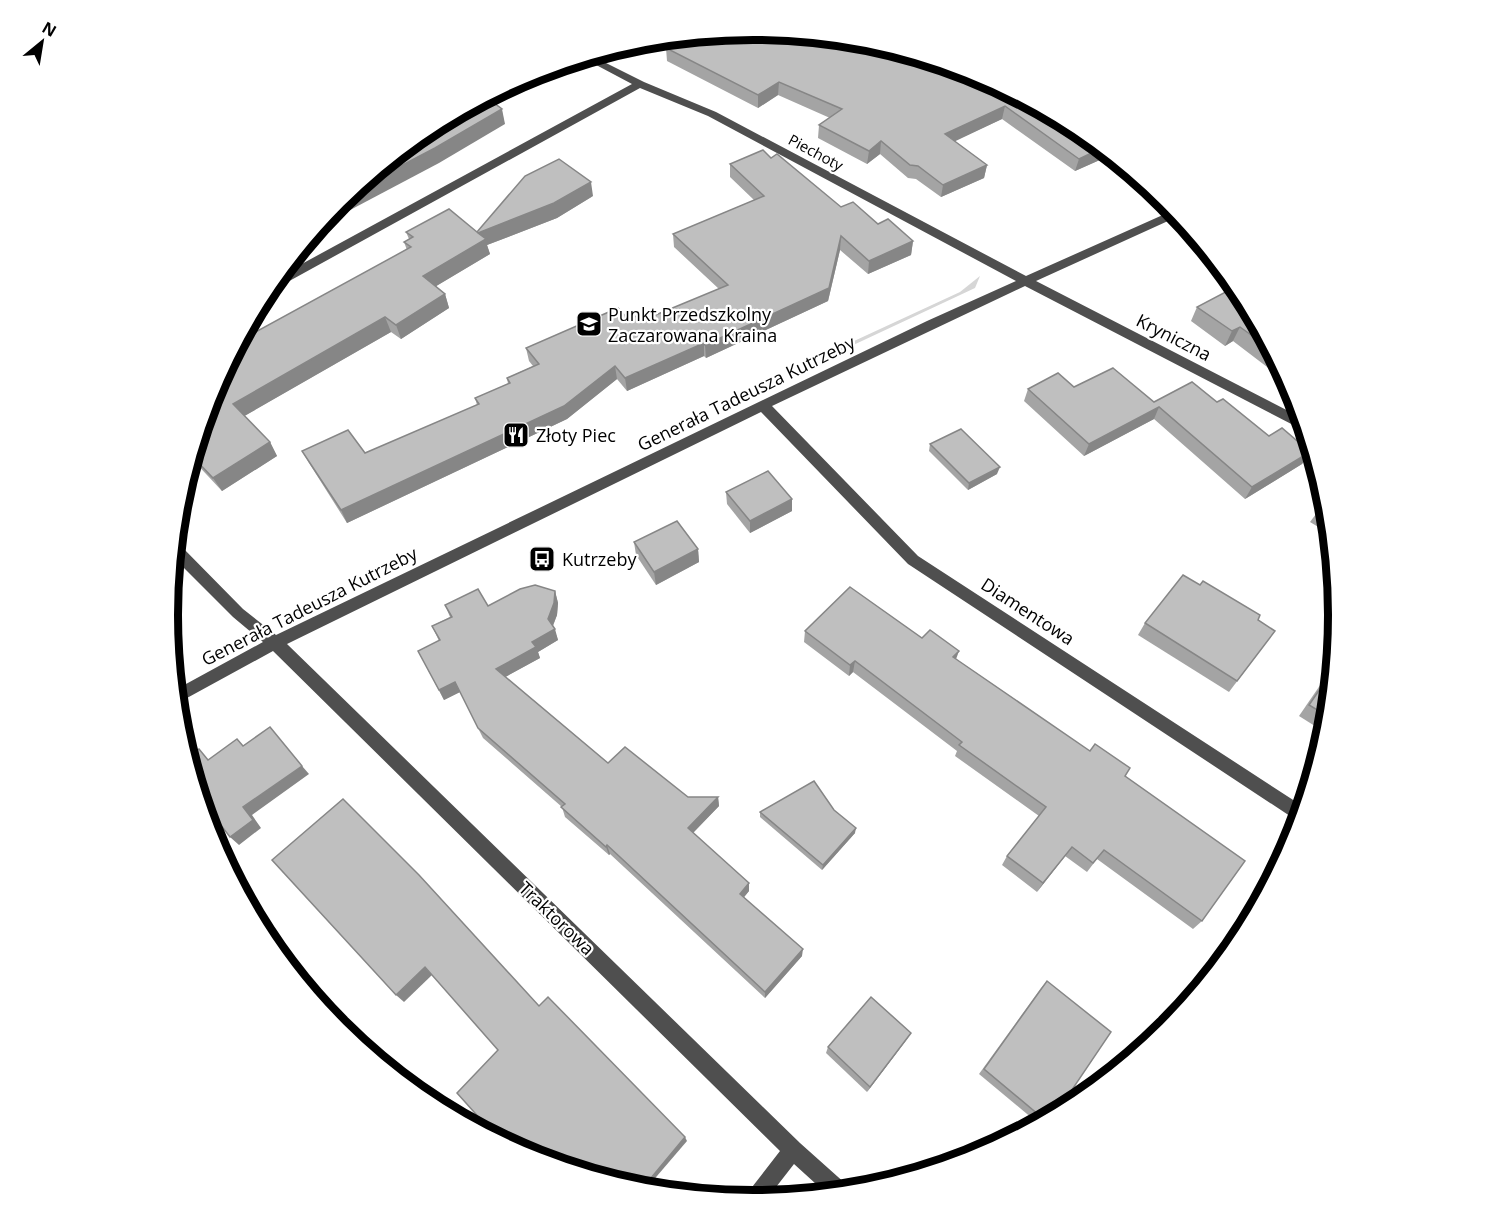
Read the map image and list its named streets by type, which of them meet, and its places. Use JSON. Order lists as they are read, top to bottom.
{
  "streets": {
    "street": [
      "Piechoty",
      "Kryniczna",
      "Generała Tadeusza Kutrzeby",
      "Diamentowa",
      "Traktorowa"
    ]
  },
  "crossings": [
    ["Piechoty", "Kryniczna"],
    ["Piechoty", "Generała Tadeusza Kutrzeby"],
    ["Kryniczna", "Generała Tadeusza Kutrzeby"],
    ["Generała Tadeusza Kutrzeby", "Diamentowa"],
    ["Generała Tadeusza Kutrzeby", "Traktorowa"]
  ],
  "places": {
    "school or university": ["Punkt Przedszkolny Zaczarowana Kraina"],
    "restaurant": ["Złoty Piec"],
    "bus stop": ["Kutrzeby"]
  },
  "north": "top right"
}
